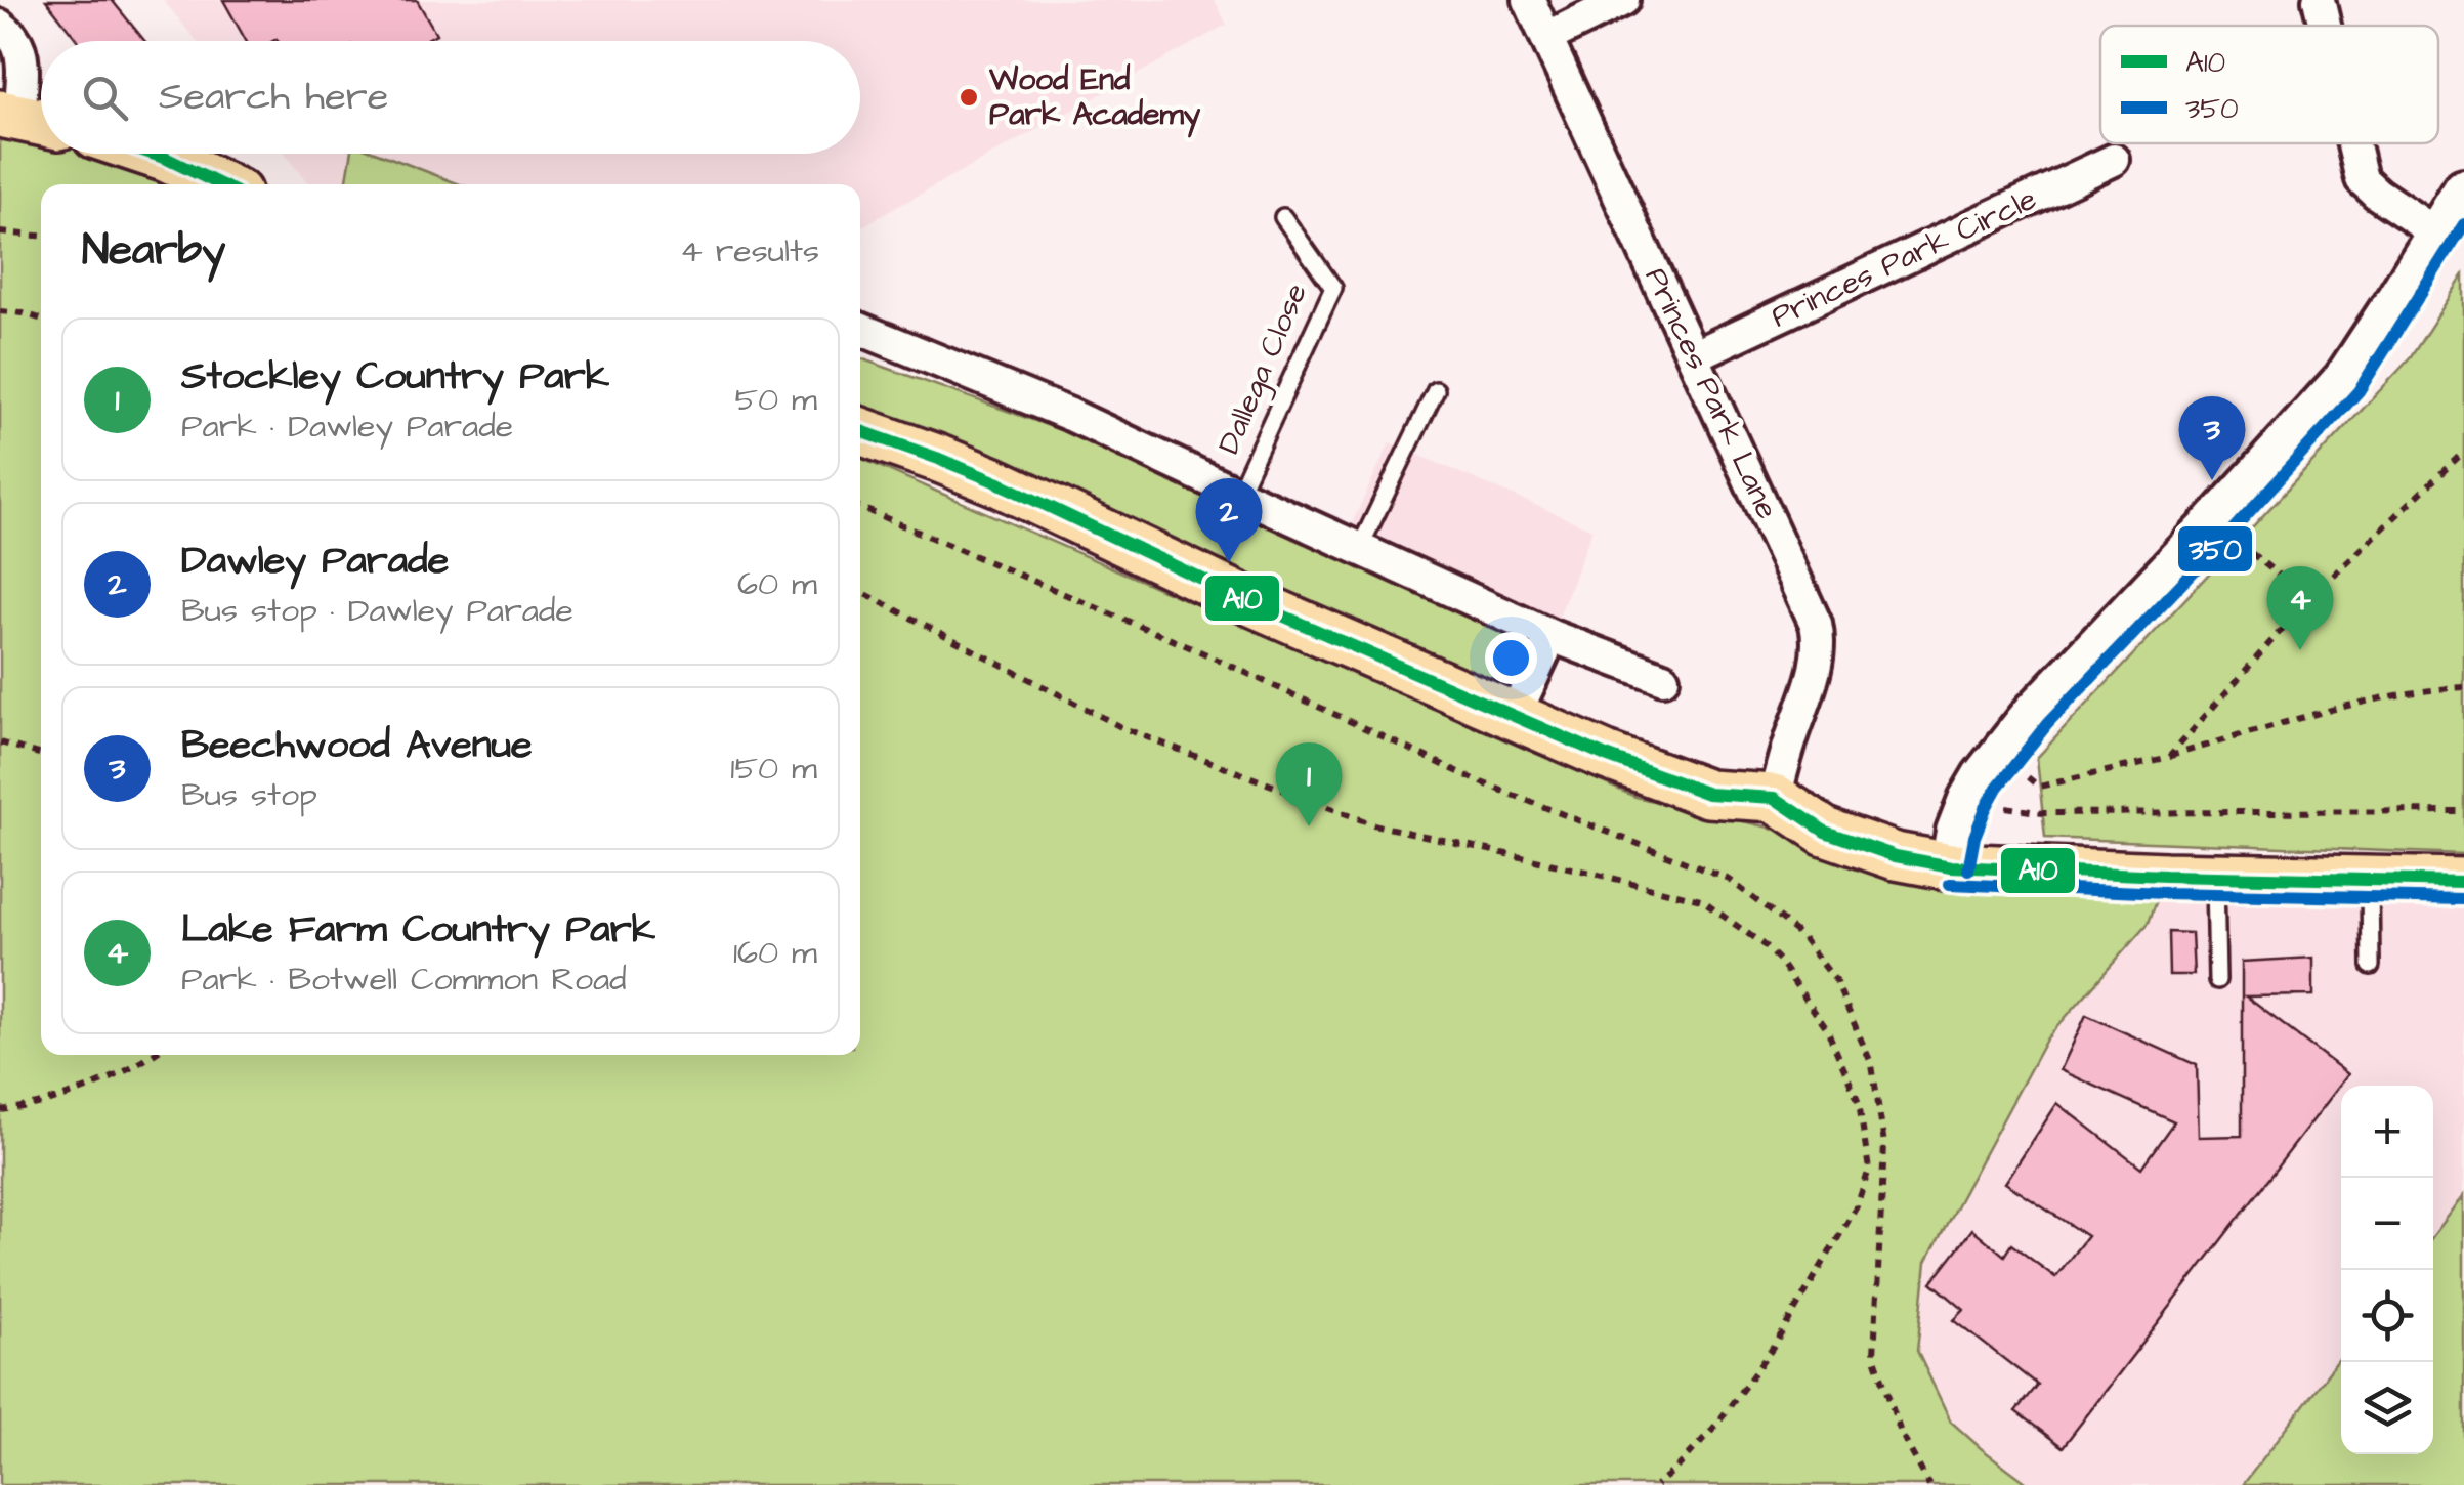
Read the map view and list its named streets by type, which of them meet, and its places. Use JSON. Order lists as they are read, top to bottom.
{
  "streets": {
    "street": ["Princes Park Circle", "Princes Park Lane"],
    "lane": ["Dallega Close"]
  },
  "crossings": [
    ["Princes Park Circle", "Princes Park Lane"]
  ],
  "places": ["Wood End Park Academy"],
  "lines": ["transit line A10", "transit line 350"],
  "legend": ["A10", "350"],
  "page": {
    "search": "Search here",
    "heading": ["Nearby", "4 results"],
    "list": [
      {
        "mark": "1",
        "name": "Stockley Country Park",
        "note": "Park · Dawley Parade",
        "value": "50 m"
      },
      {
        "mark": "2",
        "name": "Dawley Parade",
        "note": "Bus stop · Dawley Parade",
        "value": "60 m"
      },
      {
        "mark": "3",
        "name": "Beechwood Avenue",
        "note": "Bus stop",
        "value": "150 m"
      },
      {
        "mark": "4",
        "name": "Lake Farm Country Park",
        "note": "Park · Botwell Common Road",
        "value": "160 m"
      }
    ],
    "pins": [
      "3",
      "2",
      "4",
      "1"
    ],
    "map_buttons": ["+", "−"]
  }
}
